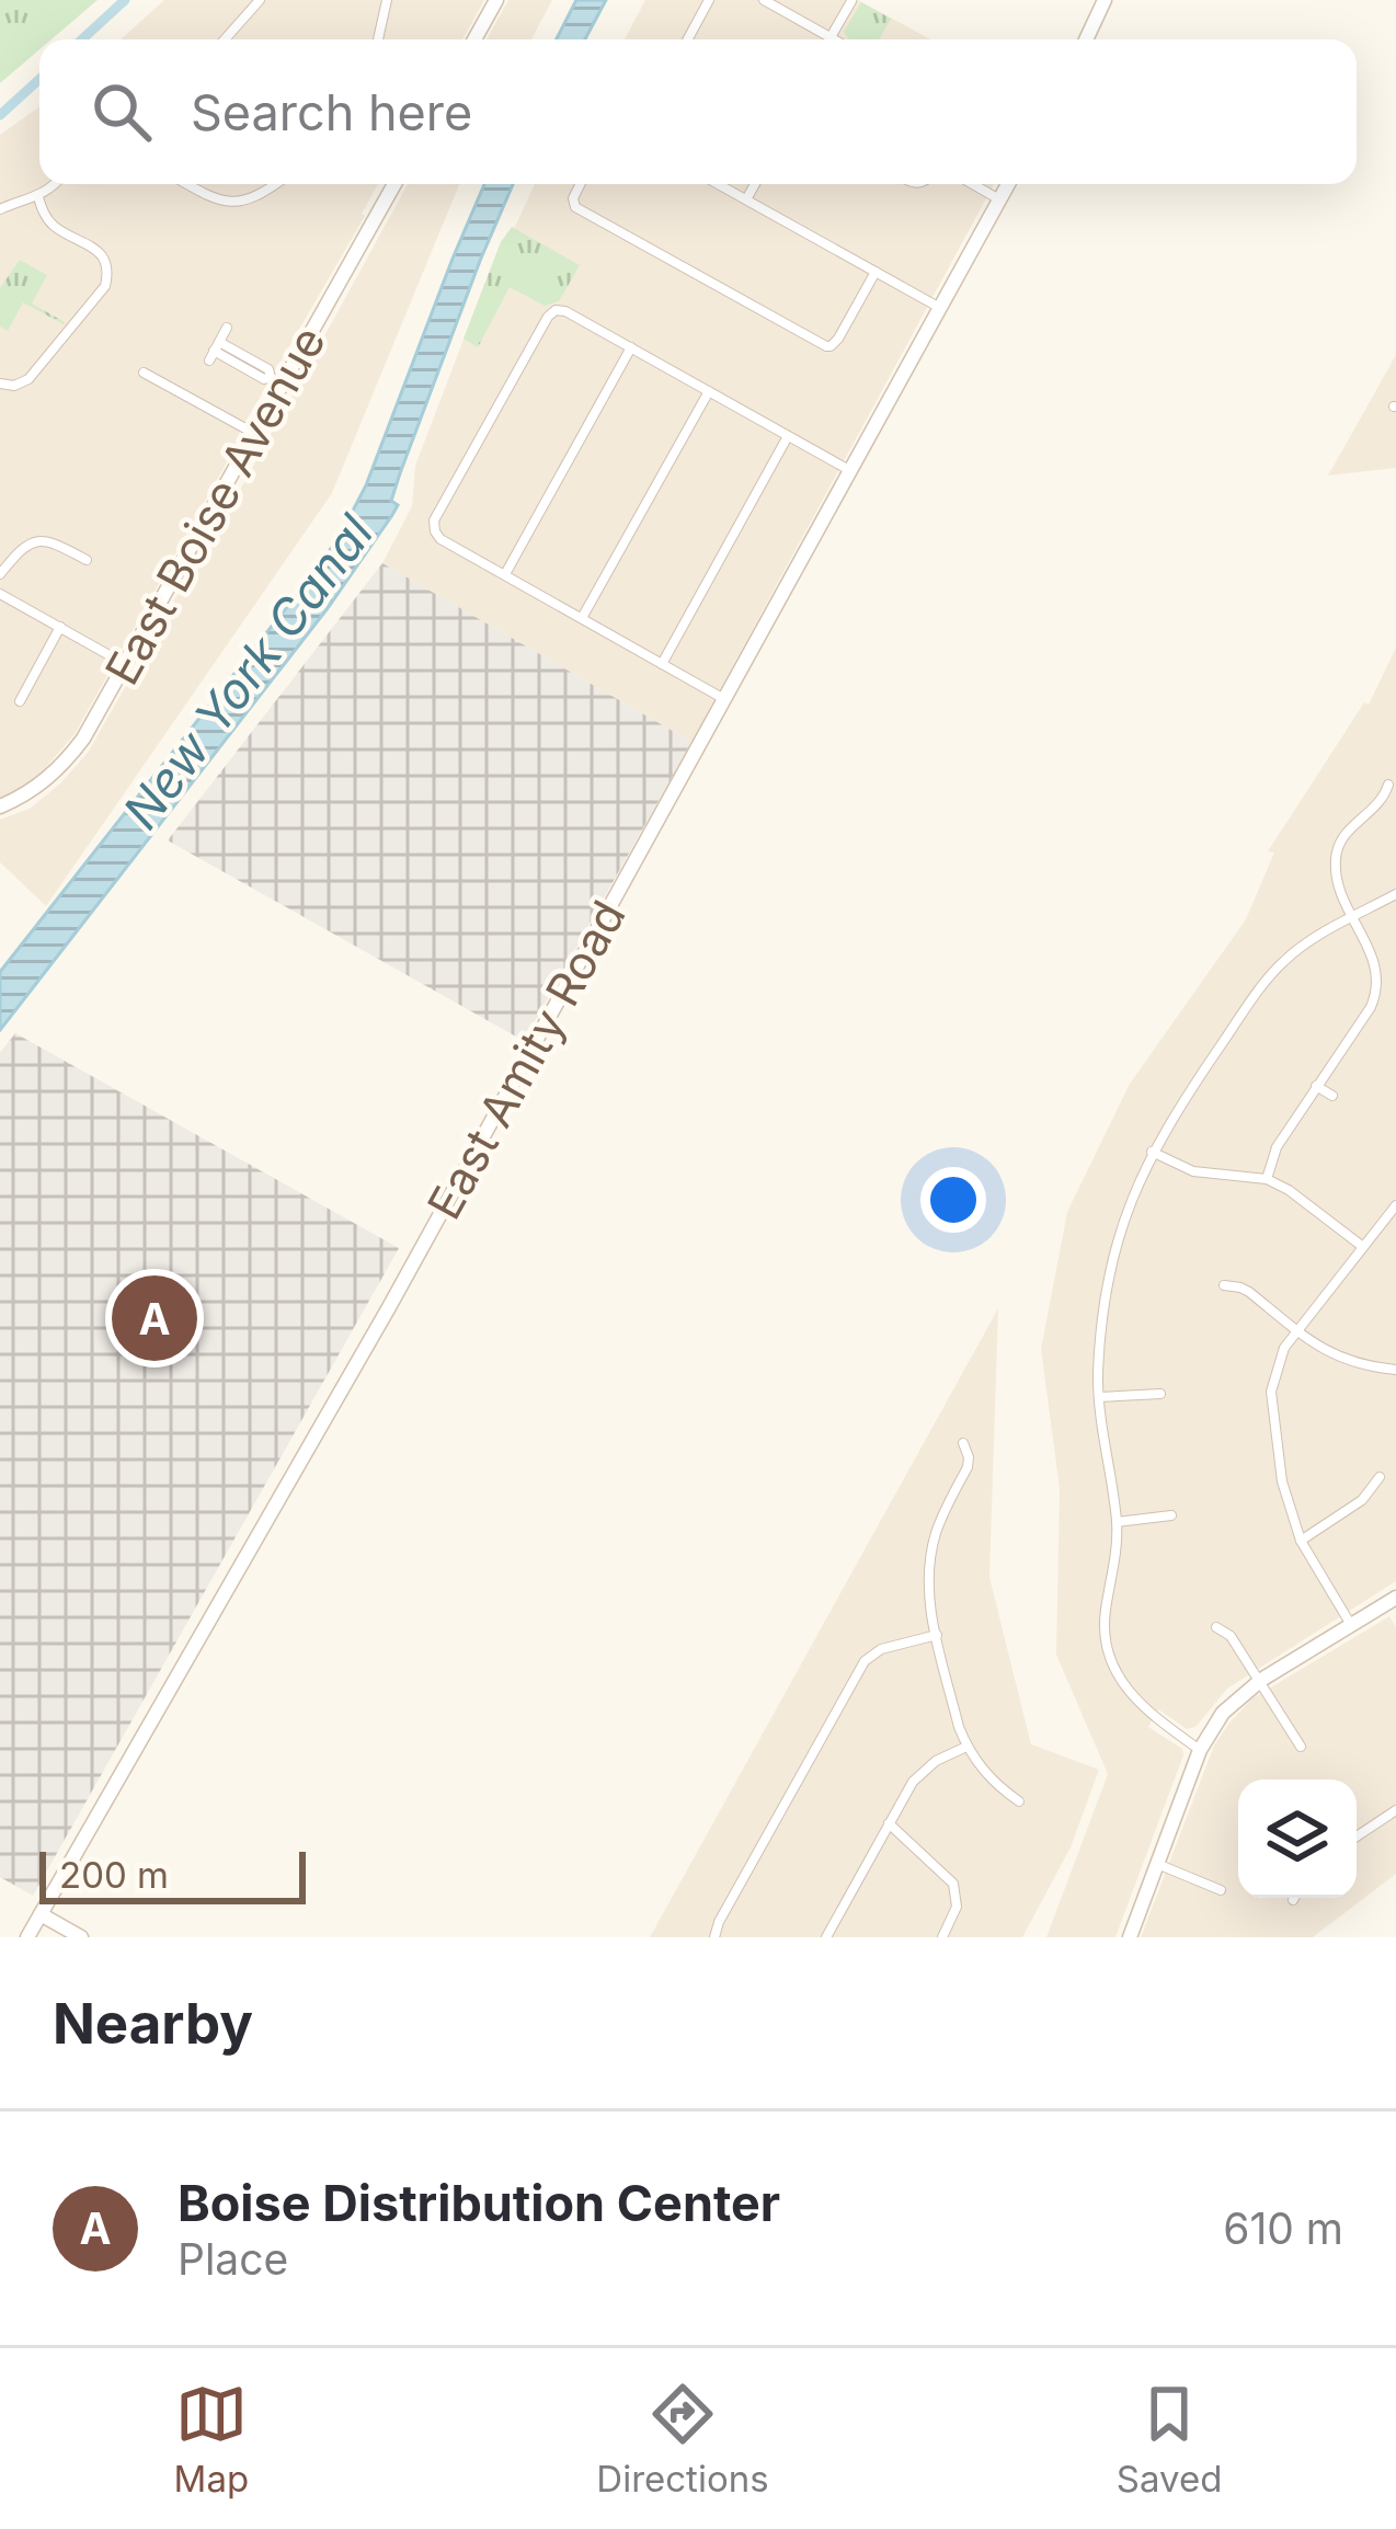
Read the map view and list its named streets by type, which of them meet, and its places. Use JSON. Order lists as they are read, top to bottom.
{
  "streets": {
    "street": ["East Boise Avenue", "East Amity Road"]
  },
  "water": ["New York Canal"],
  "scale_bar": "200 m",
  "page": {
    "search": "Search here",
    "pins": "A",
    "scale": "200 m",
    "heading": "Nearby",
    "list": [
      {
        "mark": "A",
        "name": "Boise Distribution Center",
        "note": "Place",
        "value": "610 m"
      }
    ],
    "nav": ["Map", "Directions", "Saved"]
  }
}
